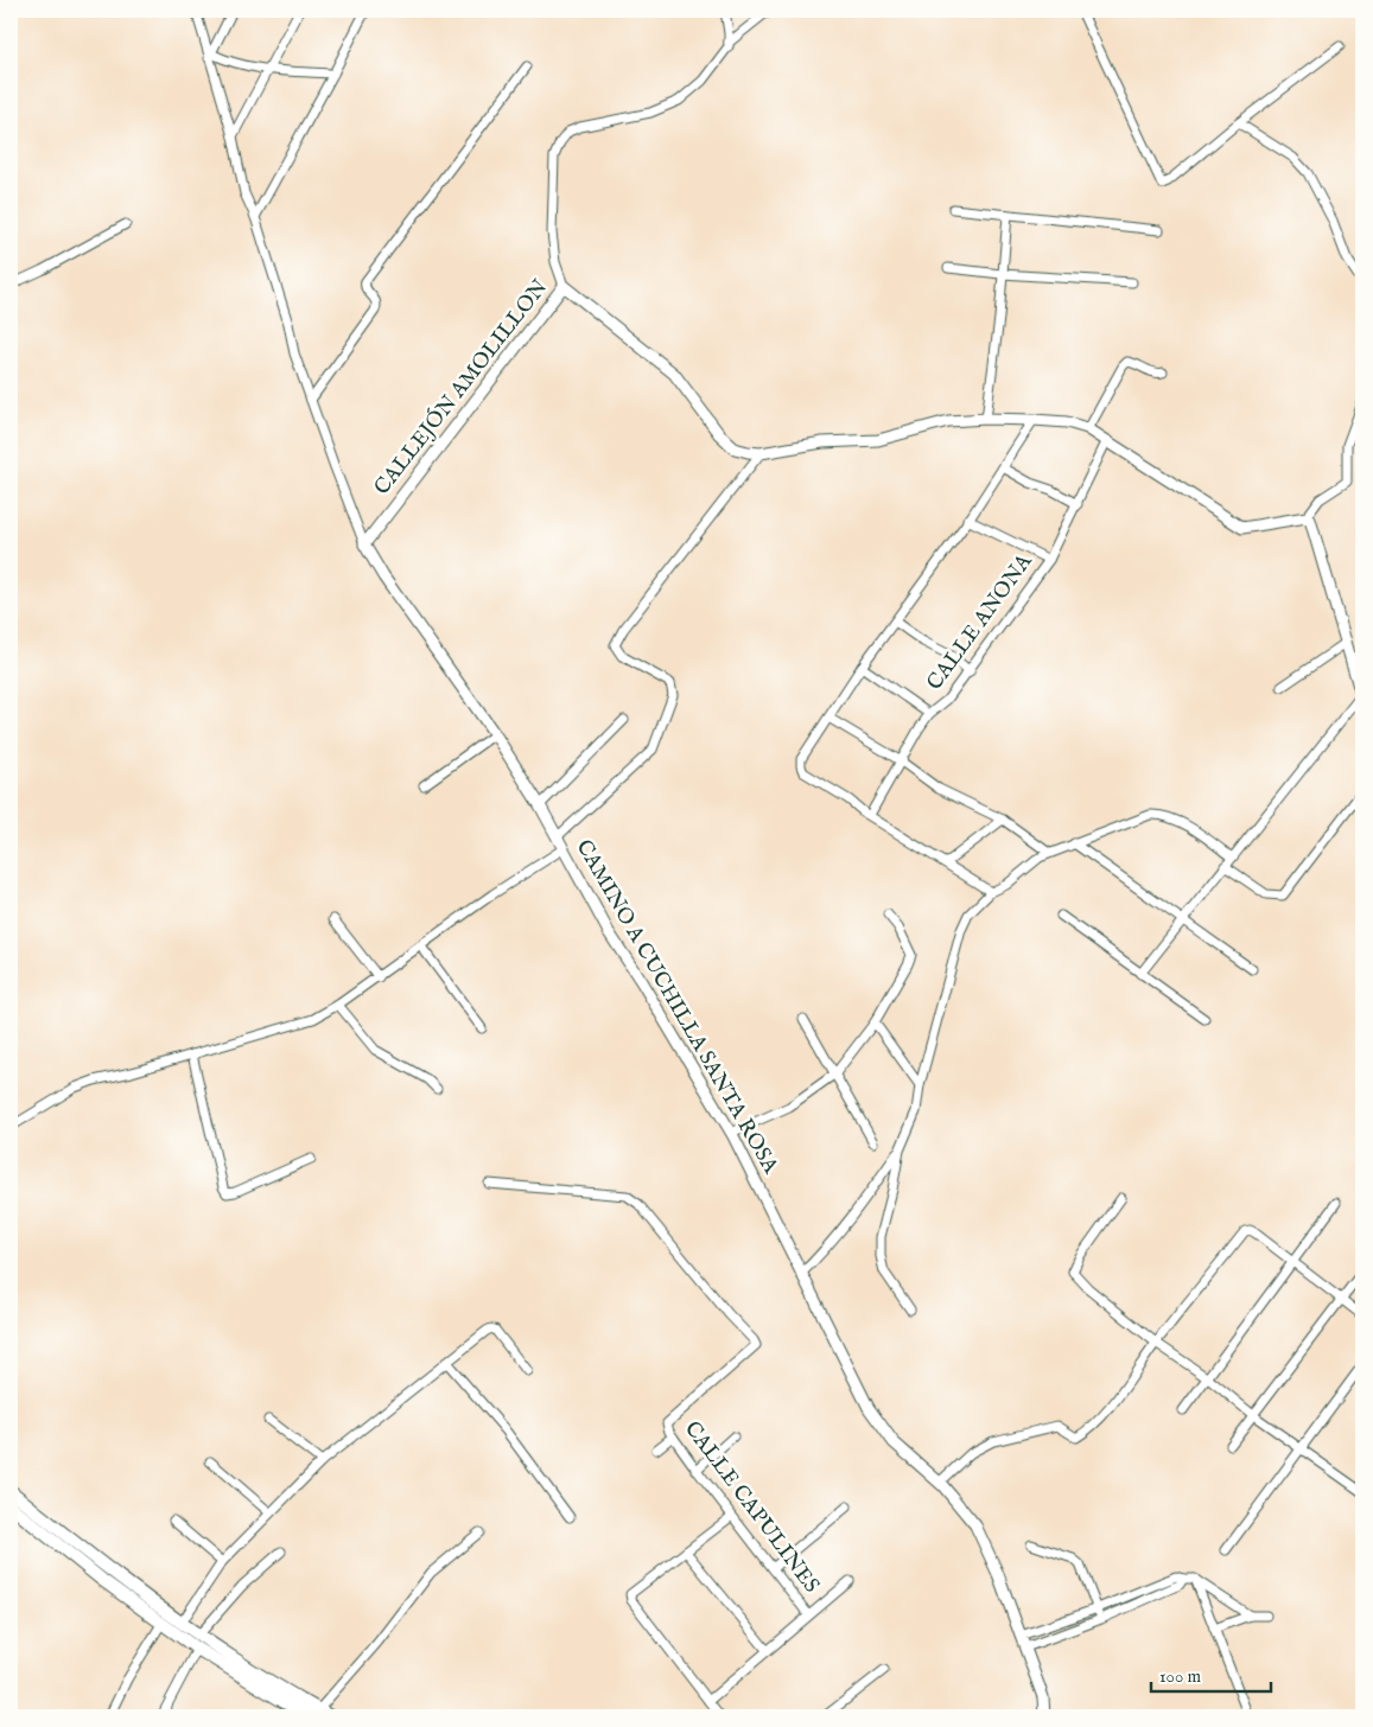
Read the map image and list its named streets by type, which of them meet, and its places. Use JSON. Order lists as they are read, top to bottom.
{
  "streets": {
    "street": [
      "CALLEJÓN AMOLILLON",
      "CALLE ANONA",
      "CAMINO A CUCHILLA SANTA ROSA",
      "CALLE CAPULINES"
    ]
  },
  "crossings": [
    ["CALLEJÓN AMOLILLON", "CALLE ANONA"],
    ["CALLEJÓN AMOLILLON", "CAMINO A CUCHILLA SANTA ROSA"]
  ],
  "scale_bar": "100 m"
}
